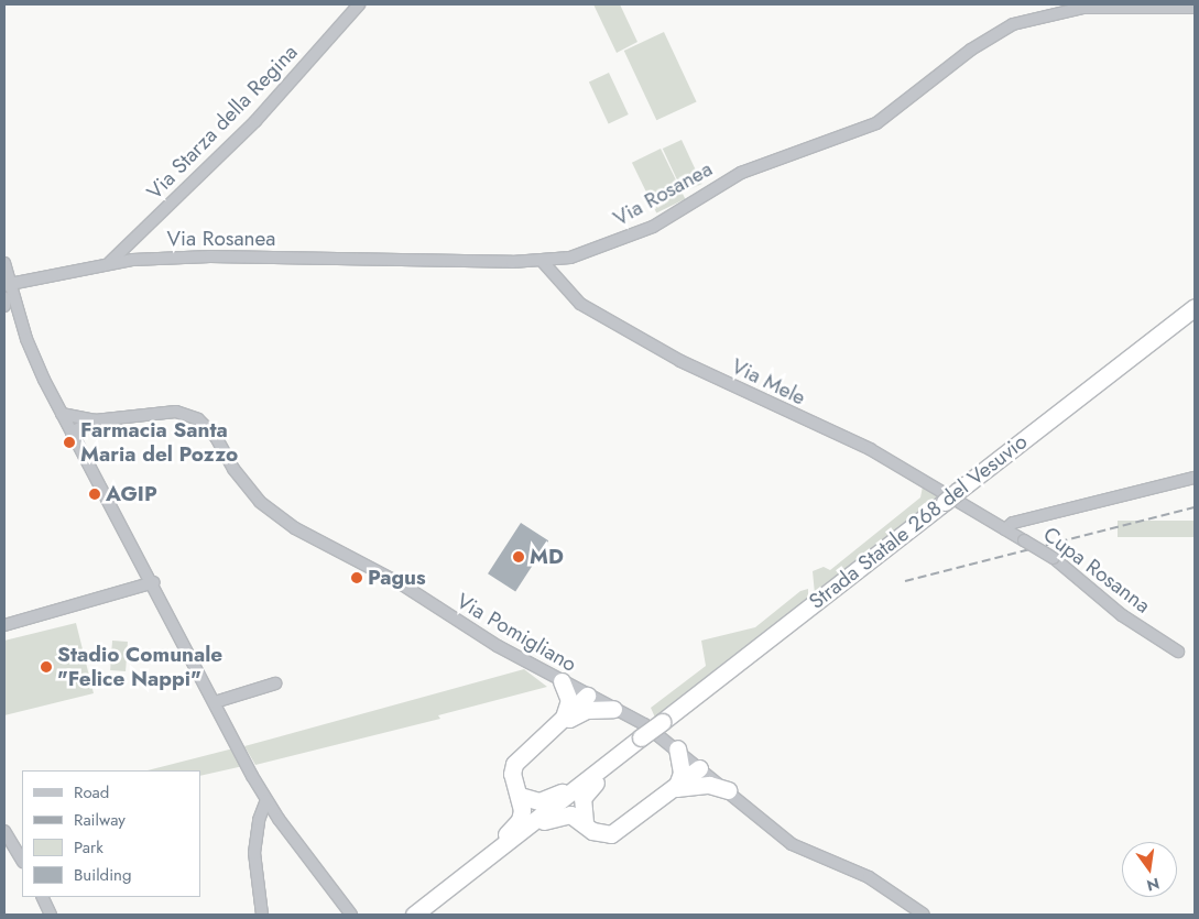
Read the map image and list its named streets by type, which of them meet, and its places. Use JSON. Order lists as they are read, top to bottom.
{
  "streets": {
    "highway": ["Strada Statale 268 del Vesuvio"],
    "street": [
      "Via Starza della Regina",
      "Via Rosanea",
      "Via Mele",
      "Cupa Rosanna",
      "Via Pomigliano"
    ]
  },
  "crossings": [
    ["Via Starza della Regina", "Via Rosanea"],
    ["Via Rosanea", "Via Mele"],
    ["Via Mele", "Cupa Rosanna"]
  ],
  "places": [
    "Farmacia Santa Maria del Pozzo",
    "AGIP",
    "MD",
    "Pagus",
    "Stadio Comunale \"Felice Nappi\""
  ],
  "legend": [
    "Road",
    "Railway",
    "Park",
    "Building"
  ],
  "north": "bottom"
}
